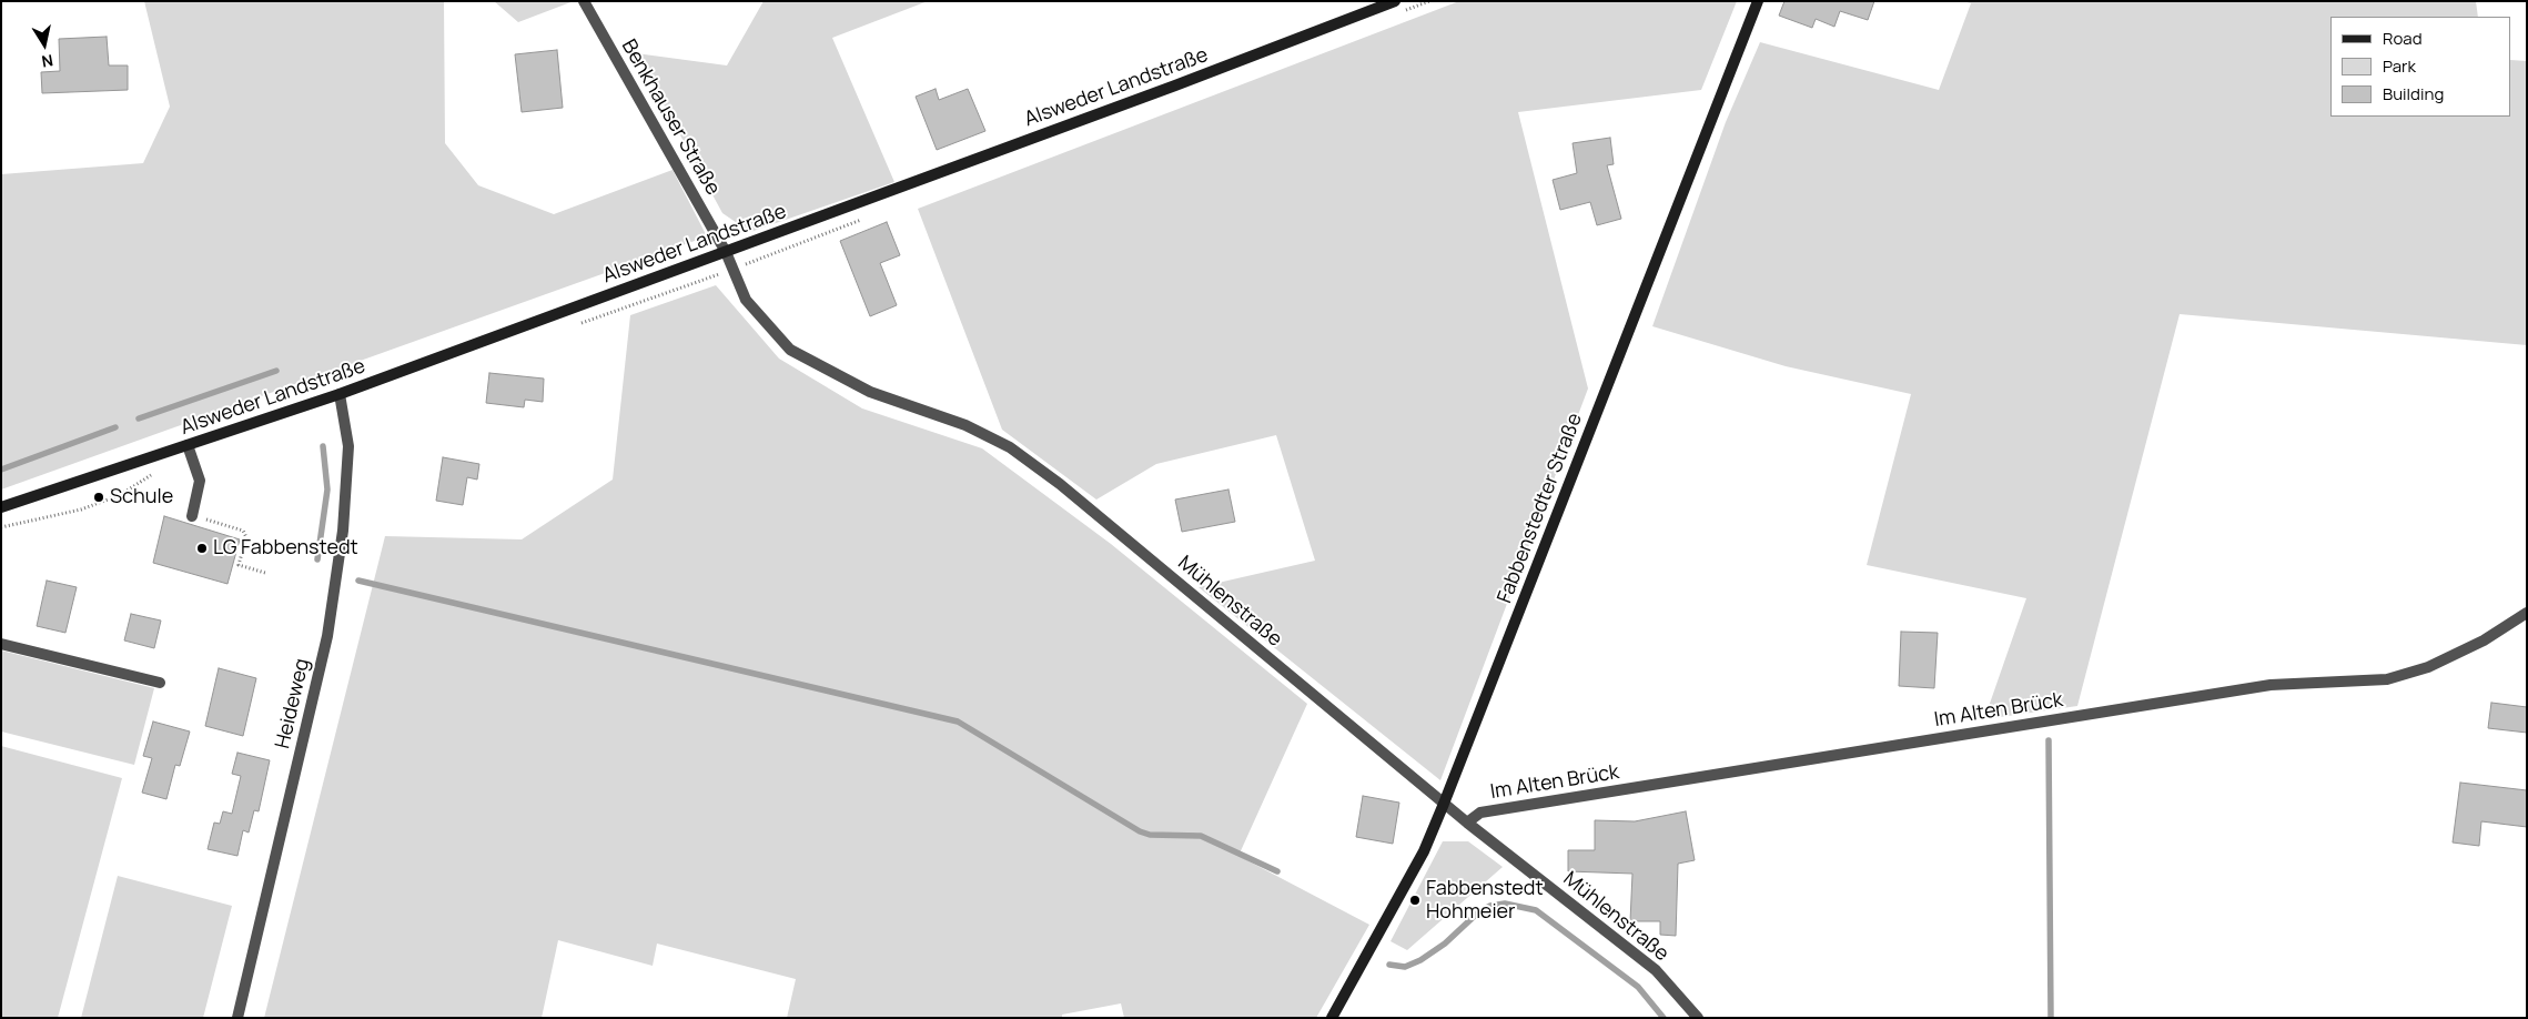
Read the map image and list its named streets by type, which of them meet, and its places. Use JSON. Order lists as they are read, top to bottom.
{
  "streets": {
    "street": [
      "Alsweder Landstraße",
      "Benkhauser Straße",
      "Fabbenstedter Straße",
      "Mühlenstraße",
      "Heideweg",
      "Im Alten Brück"
    ]
  },
  "crossings": [
    ["Alsweder Landstraße", "Benkhauser Straße"],
    ["Alsweder Landstraße", "Mühlenstraße"],
    ["Alsweder Landstraße", "Heideweg"],
    ["Benkhauser Straße", "Mühlenstraße"],
    ["Fabbenstedter Straße", "Mühlenstraße"],
    ["Mühlenstraße", "Im Alten Brück"]
  ],
  "places": ["Schule", "LG Fabbenstedt", "Fabbenstedt Hohmeier"],
  "legend": ["Road", "Park", "Building"],
  "north": "bottom"
}
